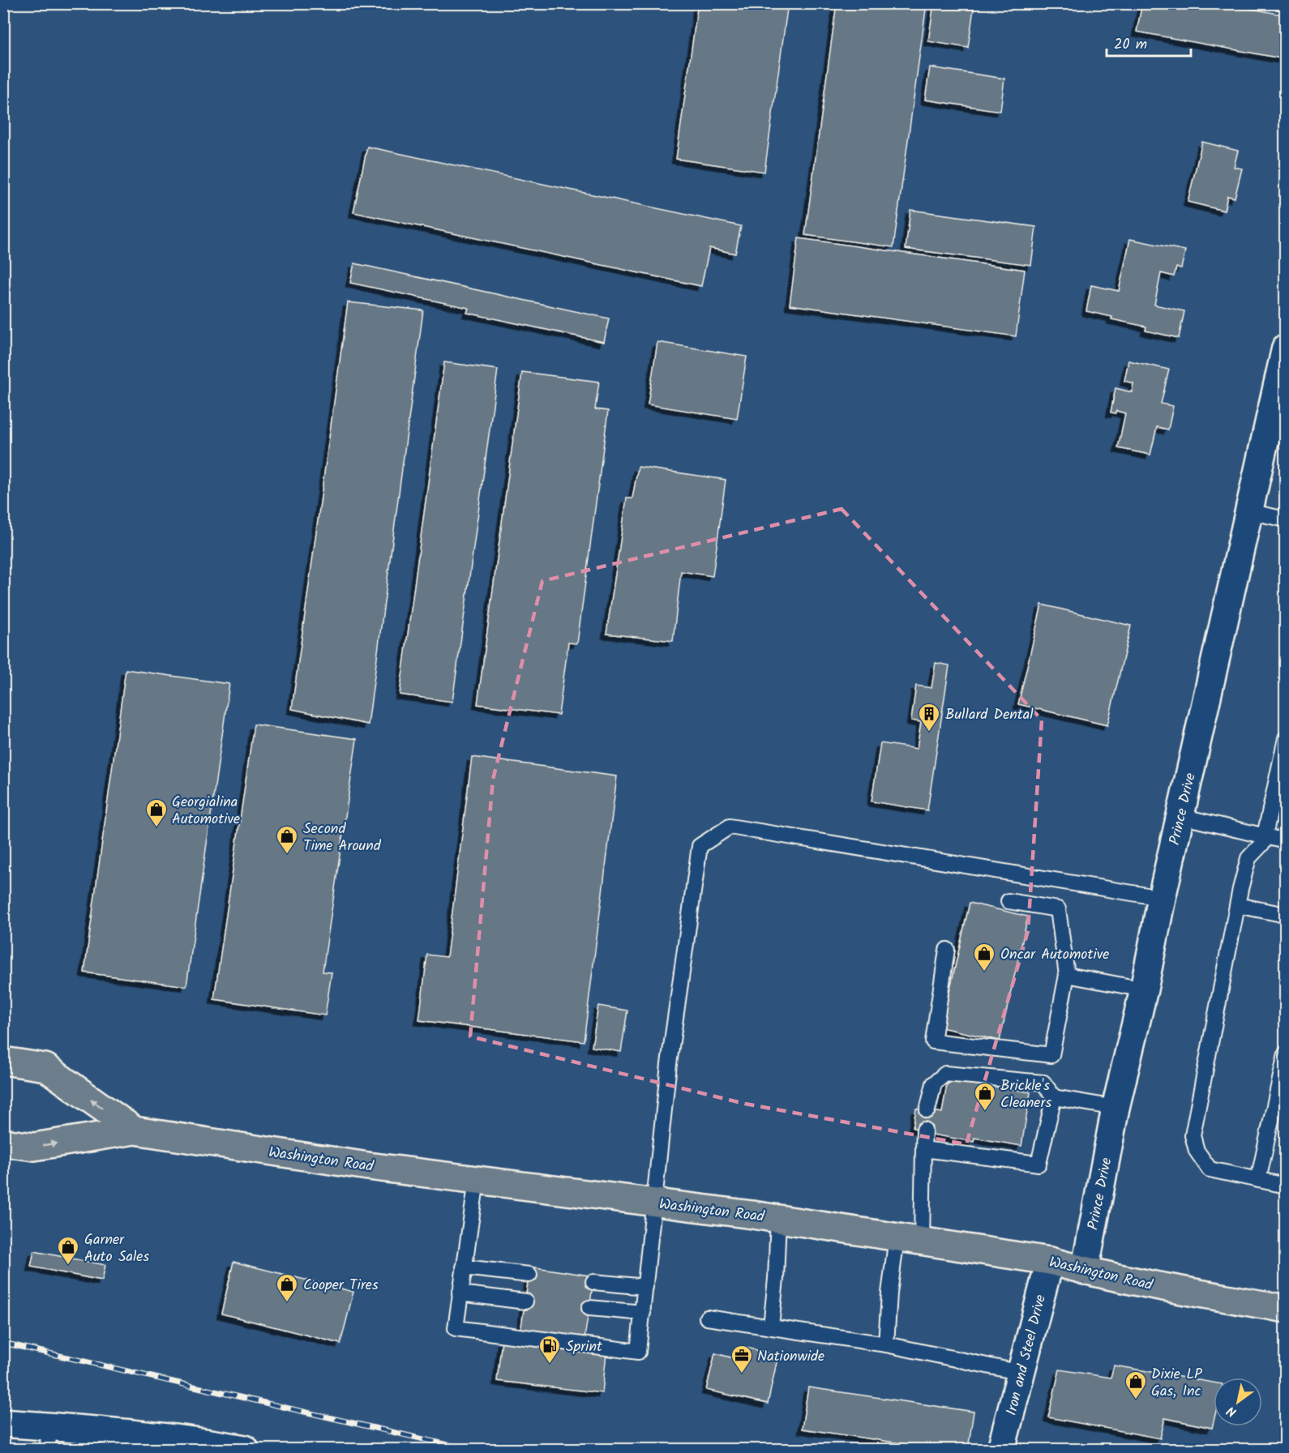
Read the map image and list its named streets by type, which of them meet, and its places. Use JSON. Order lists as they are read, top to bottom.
{
  "streets": {
    "main road": ["Washington Road"],
    "street": ["Prince Drive", "Iron and Steel Drive"]
  },
  "crossings": [
    ["Prince Drive", "Washington Road"],
    ["Washington Road", "Iron and Steel Drive"]
  ],
  "places": {
    "building": ["Bullard Dental"],
    "shop": [
      "Georgialina Automotive",
      "Second Time Around",
      "Oncar Automotive",
      "Brickle's Cleaners",
      "Garner Auto Sales",
      "Cooper Tires",
      "Dixie LP Gas, Inc"
    ],
    "fuel station": ["Sprint"],
    "office": ["Nationwide"]
  },
  "scale_bar": "20 m",
  "north": "bottom left"
}
